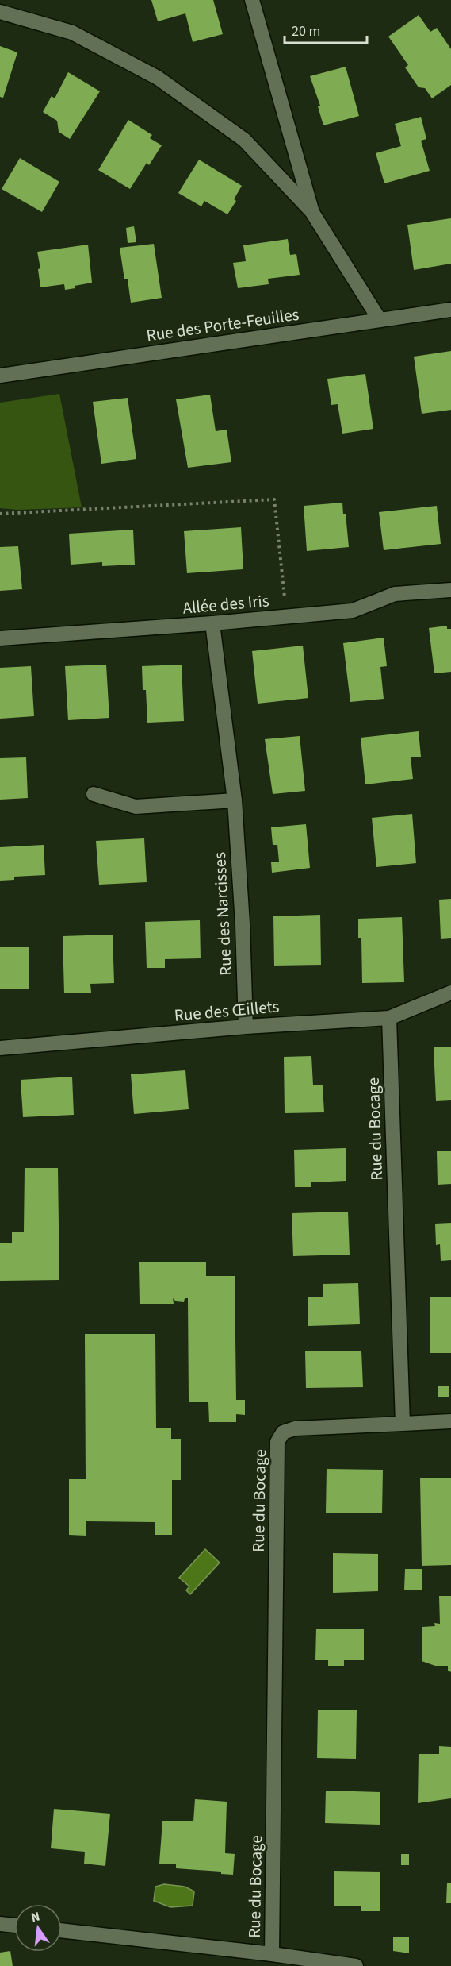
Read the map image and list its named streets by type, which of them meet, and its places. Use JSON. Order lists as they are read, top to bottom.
{
  "streets": {
    "street": [
      "Rue des Porte-Feuilles",
      "Allée des Iris",
      "Rue des Narcisses",
      "Rue des Œillets",
      "Rue du Bocage"
    ]
  },
  "crossings": [
    ["Allée des Iris", "Rue des Narcisses"],
    ["Rue des Narcisses", "Rue des Œillets"],
    ["Rue des Œillets", "Rue du Bocage"]
  ],
  "scale_bar": "20 m",
  "north": "top"
}
